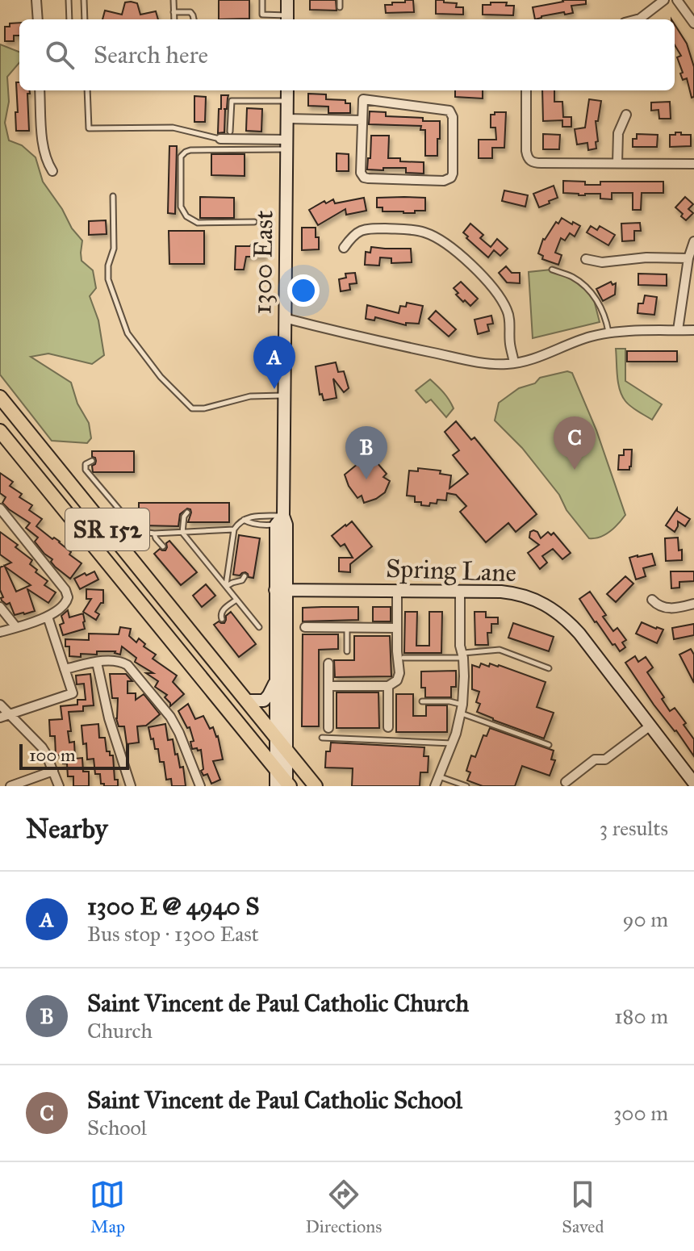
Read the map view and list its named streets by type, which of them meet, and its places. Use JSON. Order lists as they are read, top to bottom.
{
  "streets": {
    "main road": ["1300 East", "SR 152", "Spring Lane"]
  },
  "crossings": [
    ["1300 East", "SR 152"],
    ["1300 East", "Spring Lane"]
  ],
  "scale_bar": "100 m",
  "page": {
    "search": "Search here",
    "pins": ["A", "C", "B"],
    "scale": "100 m",
    "heading": ["Nearby", "3 results"],
    "list": [
      {
        "mark": "A",
        "name": "1300 E @ 4940 S",
        "note": "Bus stop · 1300 East",
        "value": "90 m"
      },
      {
        "mark": "B",
        "name": "Saint Vincent de Paul Catholic Church",
        "note": "Church",
        "value": "180 m"
      },
      {
        "mark": "C",
        "name": "Saint Vincent de Paul Catholic School",
        "note": "School",
        "value": "300 m"
      }
    ],
    "nav": ["Map", "Directions", "Saved"]
  }
}
